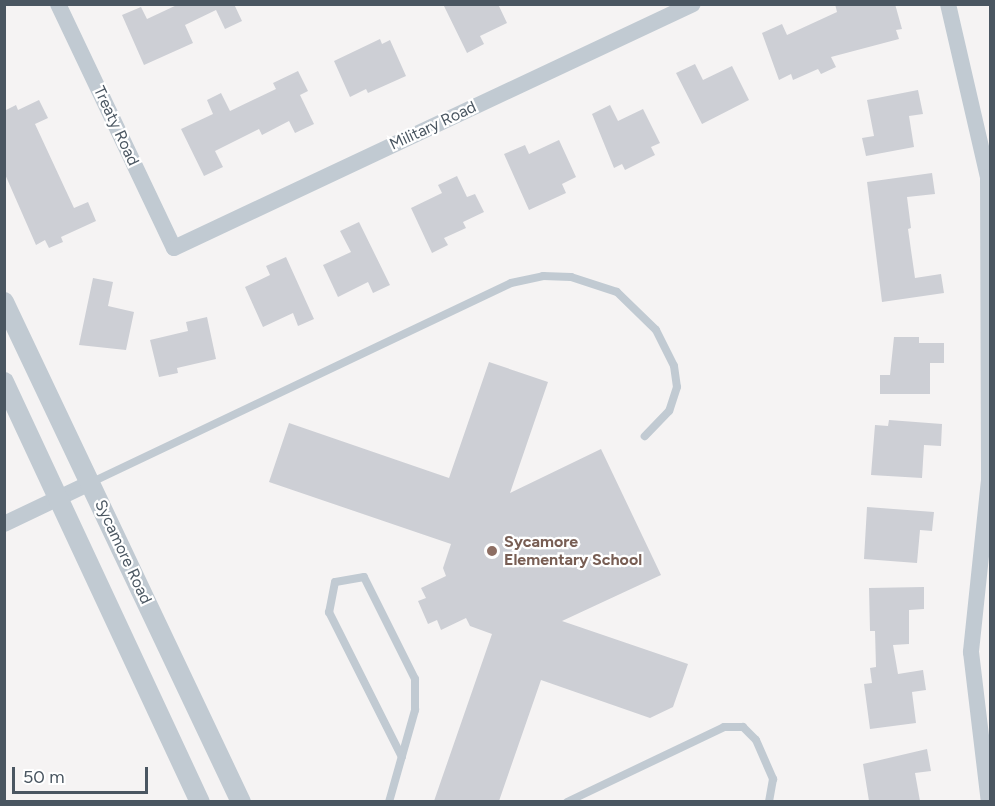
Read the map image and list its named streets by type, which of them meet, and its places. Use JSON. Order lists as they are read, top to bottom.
{
  "streets": {
    "street": ["Treaty Road", "Military Road", "Sycamore Road"]
  },
  "crossings": [
    ["Treaty Road", "Military Road"]
  ],
  "places": ["Sycamore Elementary School"],
  "scale_bar": "50 m"
}
